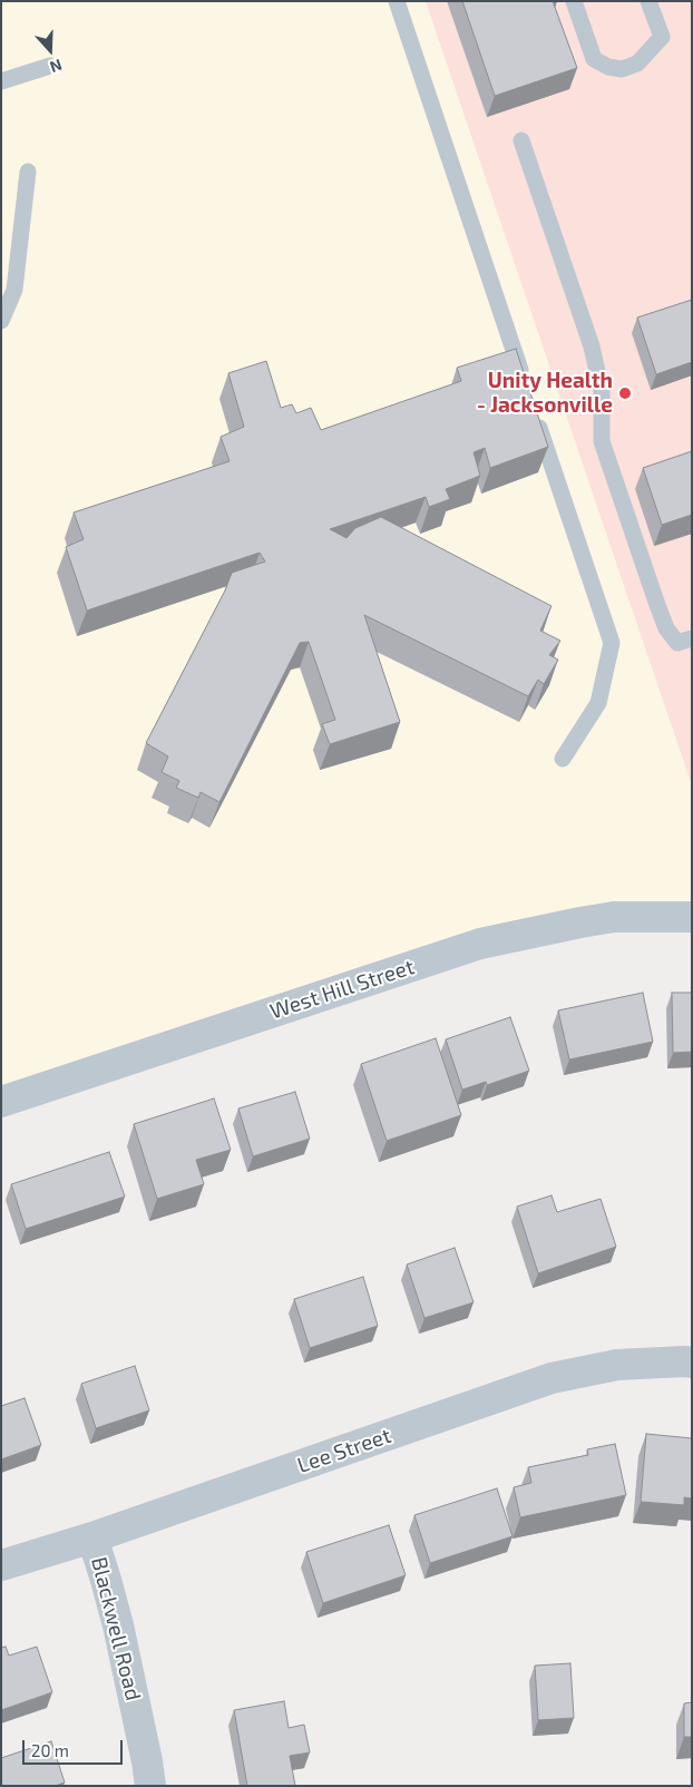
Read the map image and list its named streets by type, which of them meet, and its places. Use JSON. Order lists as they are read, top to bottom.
{
  "streets": {
    "street": ["West Hill Street", "Lee Street", "Blackwell Road"]
  },
  "crossings": [
    ["Lee Street", "Blackwell Road"]
  ],
  "places": ["Unity Health - Jacksonville"],
  "scale_bar": "20 m",
  "north": "bottom"
}
